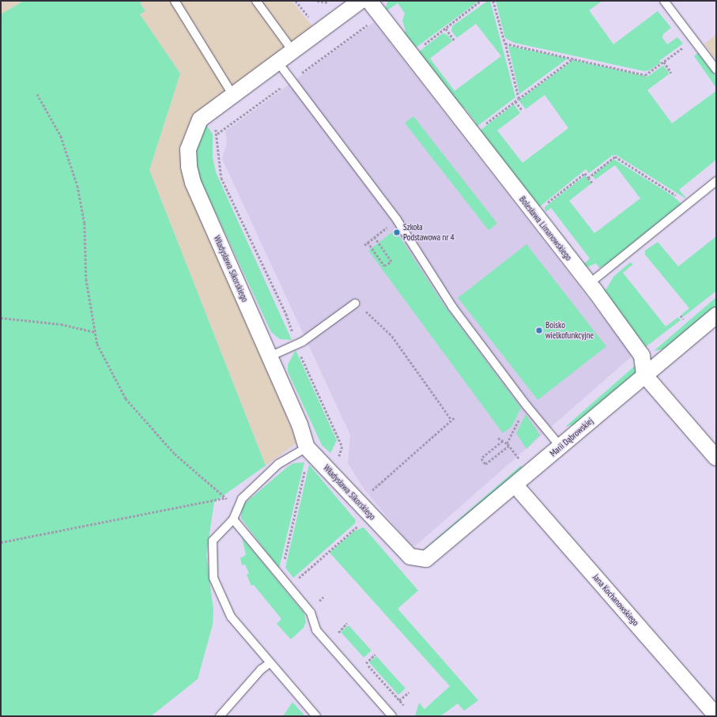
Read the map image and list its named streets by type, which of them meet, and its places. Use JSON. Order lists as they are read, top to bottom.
{
  "streets": {
    "street": [
      "Bolesława Limanowskiego",
      "Władysława Sikorskiego",
      "Marii Dąbrowskiej",
      "Jana Kochanowskiego"
    ]
  },
  "crossings": [
    ["Bolesława Limanowskiego", "Marii Dąbrowskiej"],
    ["Władysława Sikorskiego", "Marii Dąbrowskiej"],
    ["Marii Dąbrowskiej", "Jana Kochanowskiego"]
  ],
  "places": ["Szkoła Podstawowa nr 4", "Boisko wielkofunkcyjne"]
}
